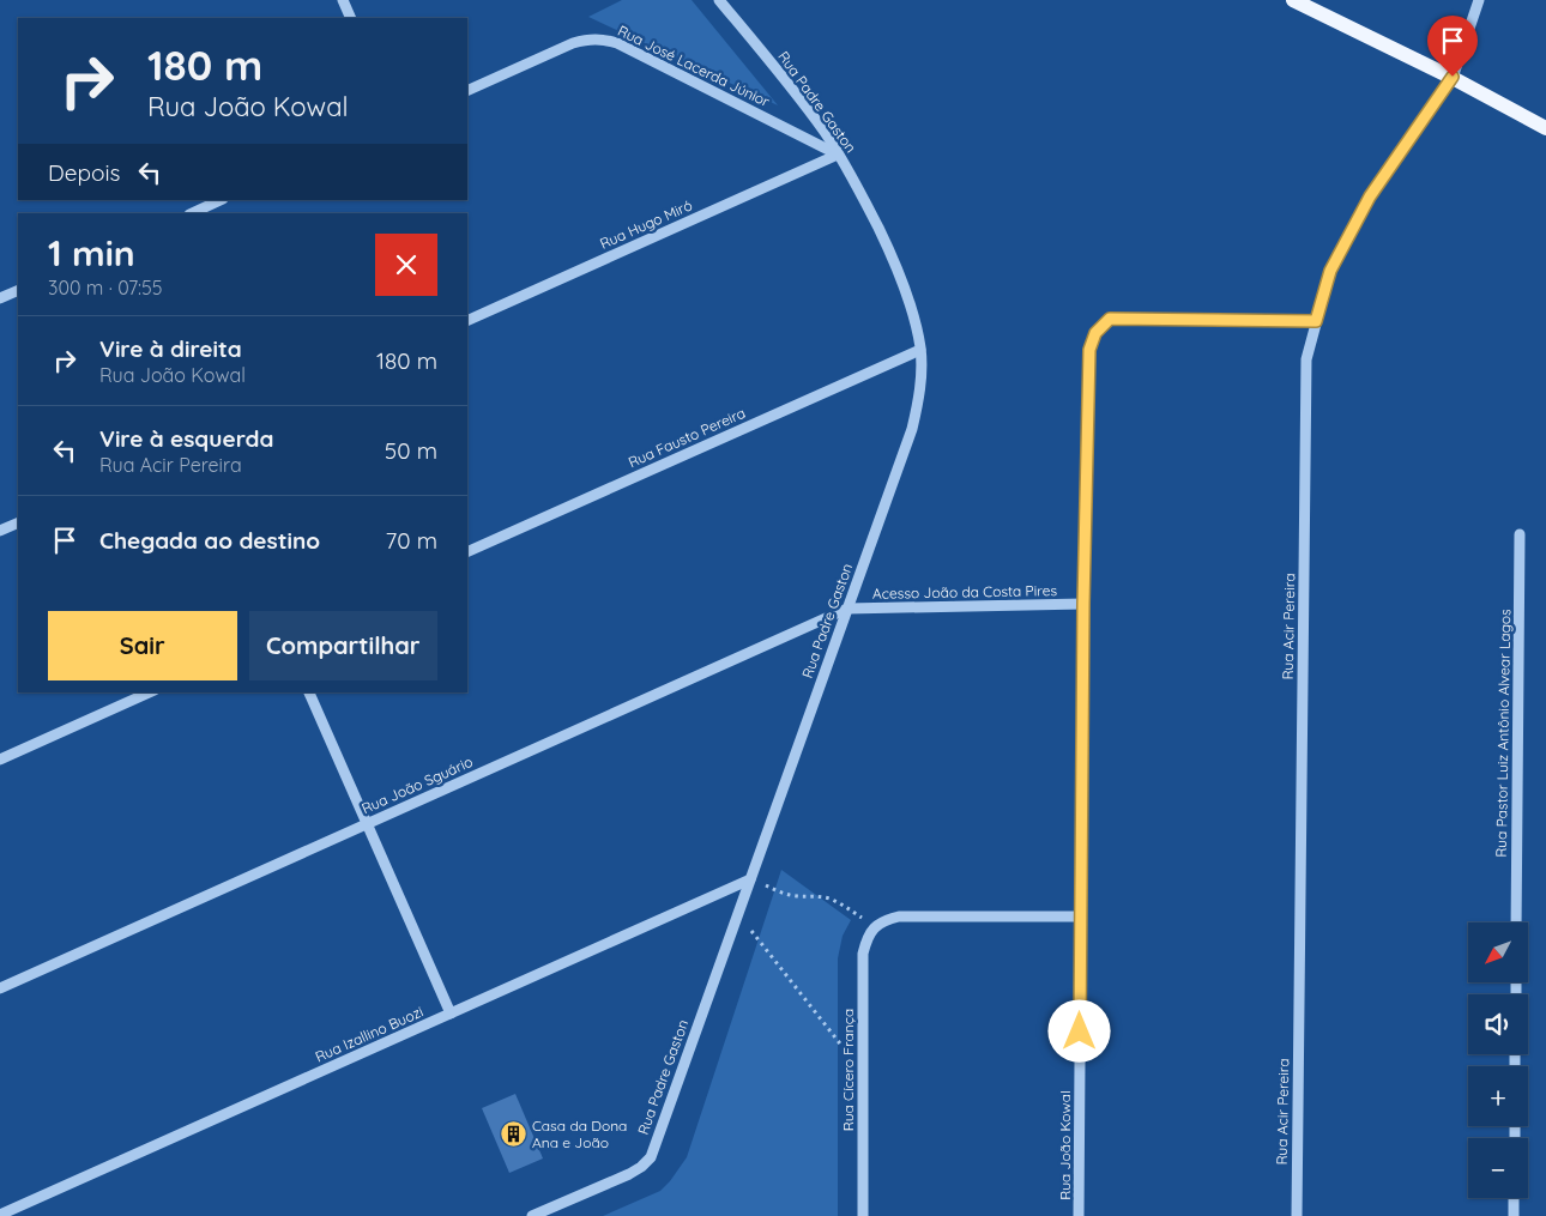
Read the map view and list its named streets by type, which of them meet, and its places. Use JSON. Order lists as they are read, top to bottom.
{
  "streets": {
    "street": [
      "Rua José Lacerda Júnior",
      "Rua Padre Gaston",
      "Rua Hugo Miró",
      "Rua Fausto Pereira",
      "Acesso João da Costa Pires",
      "Rua Acir Pereira",
      "Rua Pastor Luiz Antônio Alvear Lagos",
      "Rua João Sguário",
      "Rua Izallino Buozi",
      "Rua Cícero França",
      "Rua João Kowal"
    ]
  },
  "crossings": [
    ["Rua José Lacerda Júnior", "Rua Padre Gaston"],
    ["Rua José Lacerda Júnior", "Rua Hugo Miró"],
    ["Rua Padre Gaston", "Rua Hugo Miró"],
    ["Rua Padre Gaston", "Rua Fausto Pereira"],
    ["Rua Padre Gaston", "Acesso João da Costa Pires"],
    ["Rua Padre Gaston", "Rua João Sguário"],
    ["Rua Padre Gaston", "Rua Izallino Buozi"],
    ["Acesso João da Costa Pires", "Rua João Sguário"],
    ["Acesso João da Costa Pires", "Rua João Kowal"],
    ["Rua Acir Pereira", "Rua João Kowal"]
  ],
  "places": {
    "building": ["Casa da Dona Ana e João"]
  },
  "north": "bottom left",
  "page": {
    "turn": ["180 m", "Rua João Kowal"],
    "then": "Depois",
    "heading": ["1 min", "300 m · 07:55"],
    "list": [
      {
        "name": "Vire à direita",
        "note": "Rua João Kowal",
        "value": "180 m"
      },
      {
        "name": "Vire à esquerda",
        "note": "Rua Acir Pereira",
        "value": "50 m"
      },
      {
        "name": "Chegada ao destino",
        "value": "70 m"
      }
    ],
    "buttons": ["Sair", "Compartilhar"],
    "map_buttons": ["+", "−"]
  }
}
